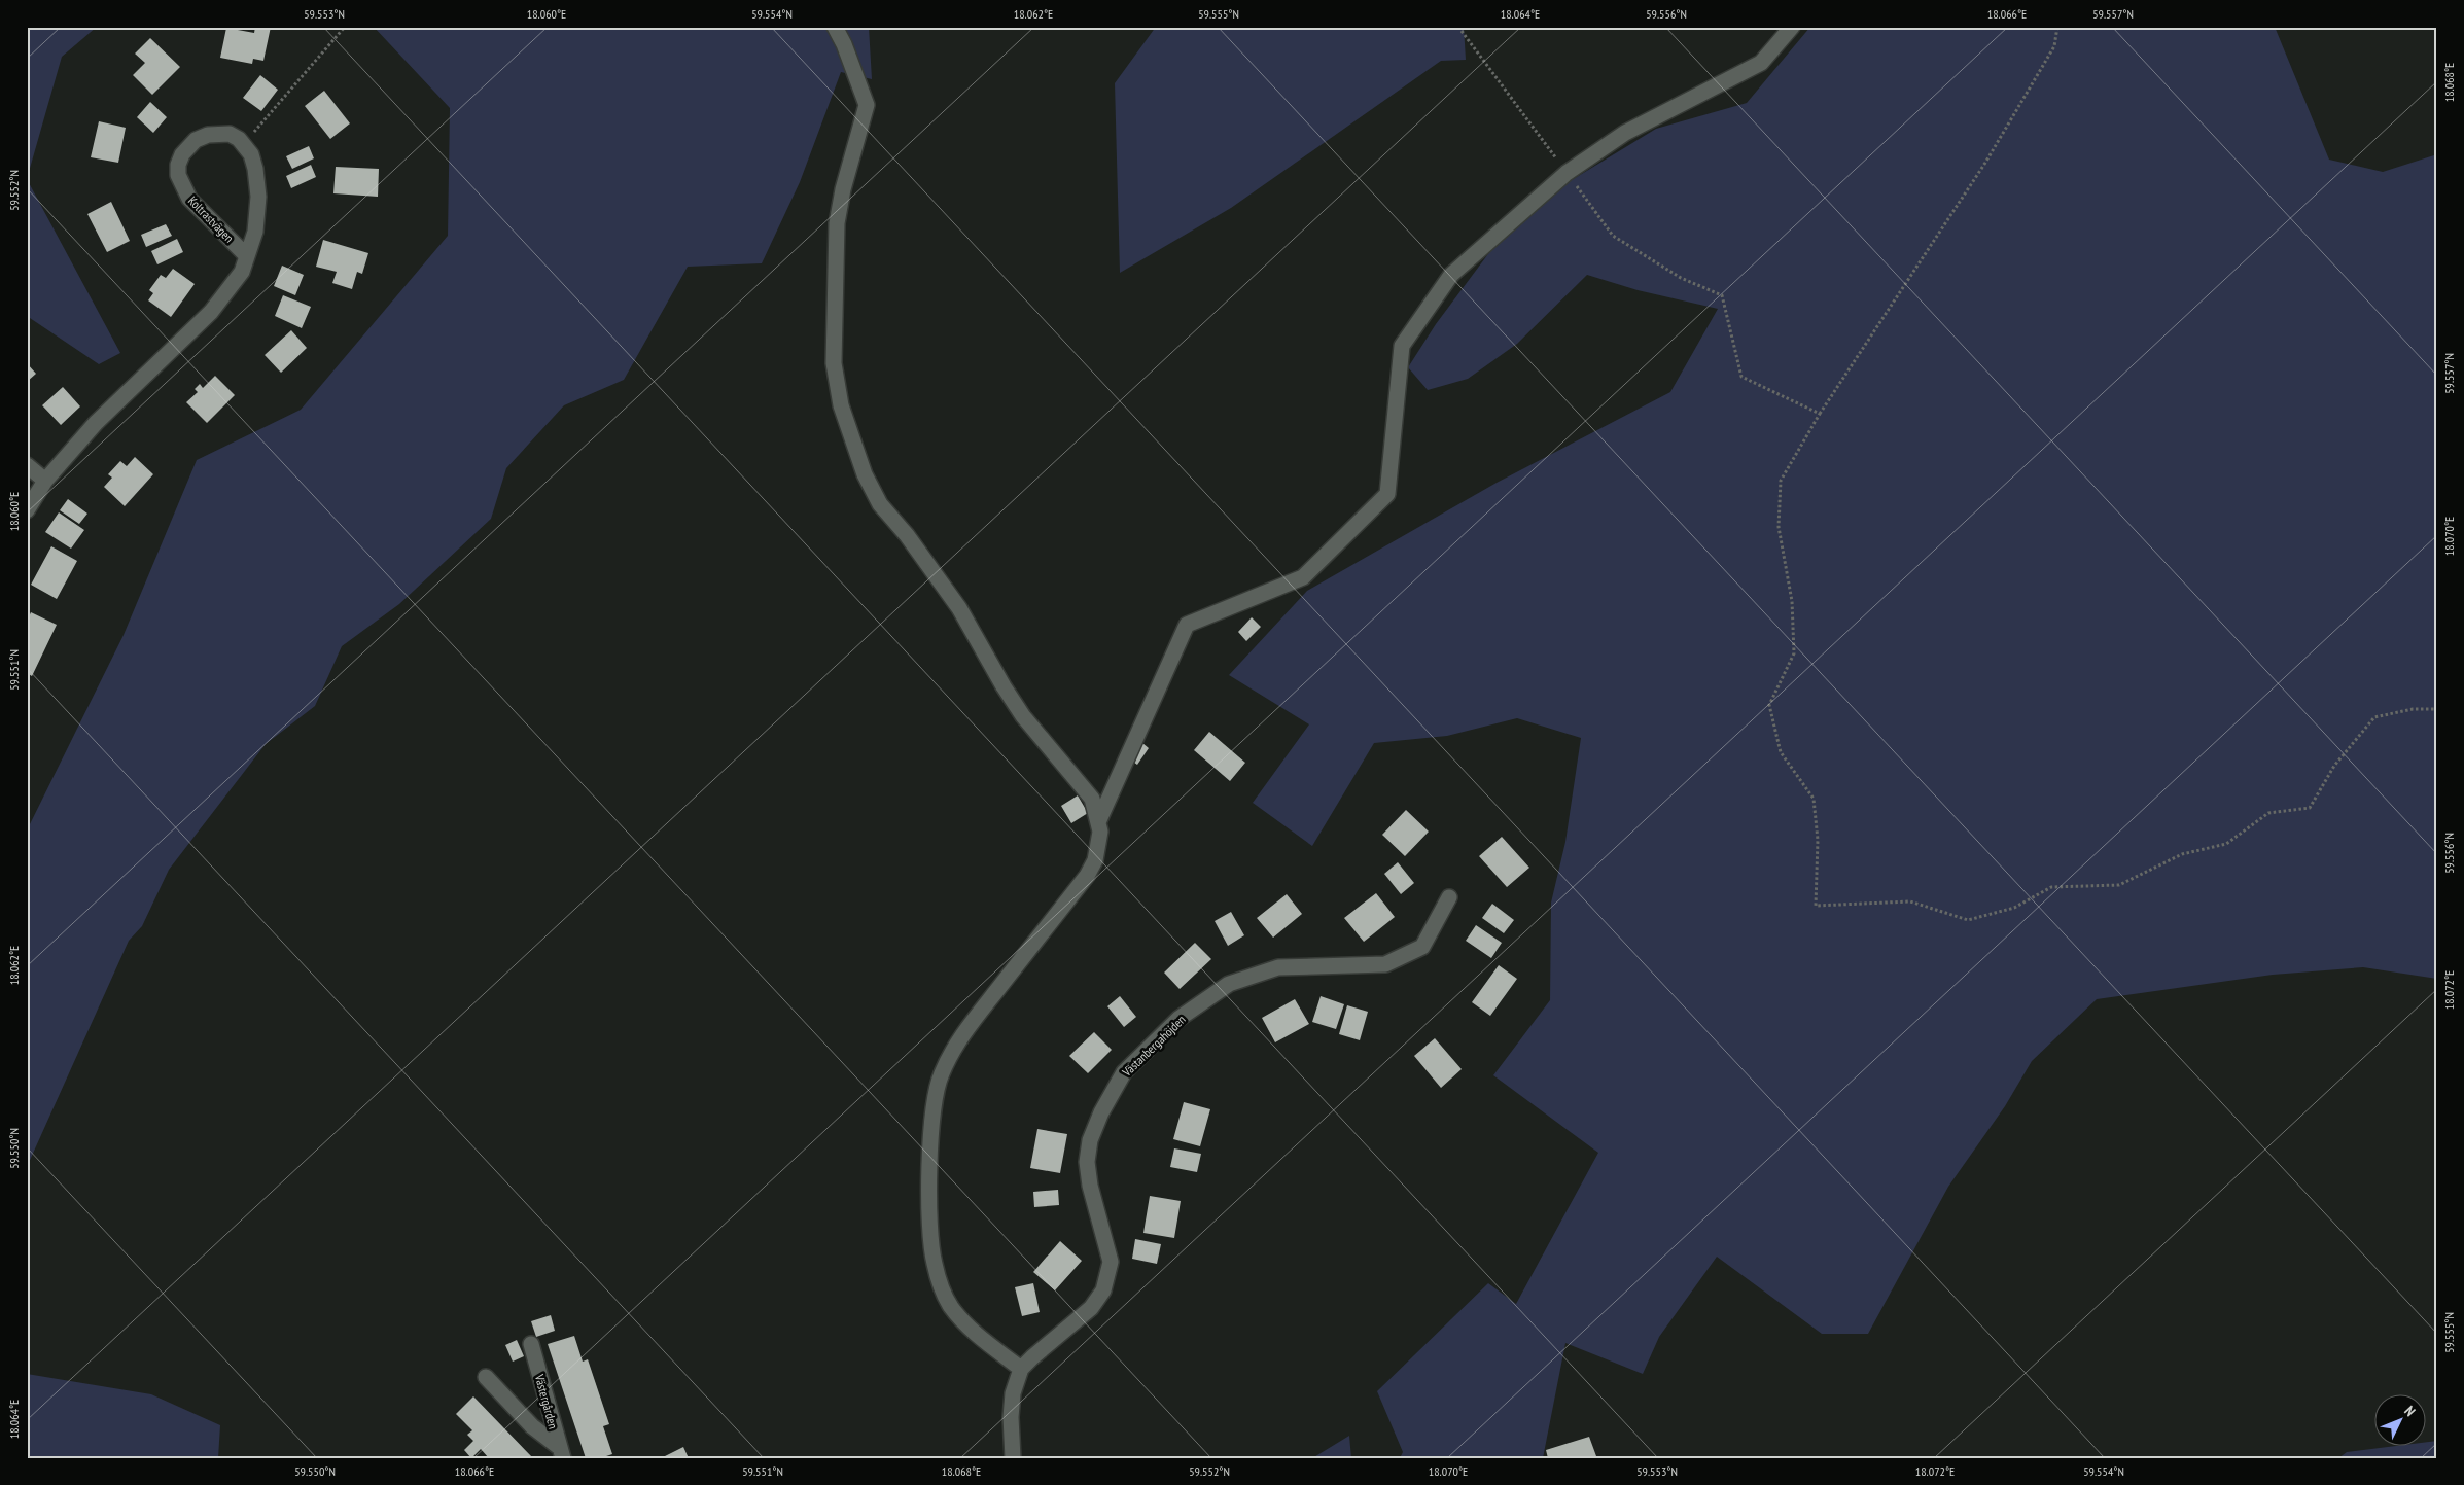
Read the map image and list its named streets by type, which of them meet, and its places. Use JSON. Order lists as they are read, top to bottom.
{
  "streets": {
    "street": ["Koltrastvägen", "Västanbergahöjden", "Västergården"]
  },
  "north": "top right",
  "coordinates": [
    "59.553°N",
    "18.060°E",
    "59.554°N",
    "18.062°E",
    "59.555°N",
    "18.064°E",
    "59.556°N",
    "18.066°E",
    "59.557°N",
    "18.068°E",
    "59.552°N",
    "18.070°E",
    "59.551°N",
    "18.072°E",
    "59.550°N"
  ]
}
